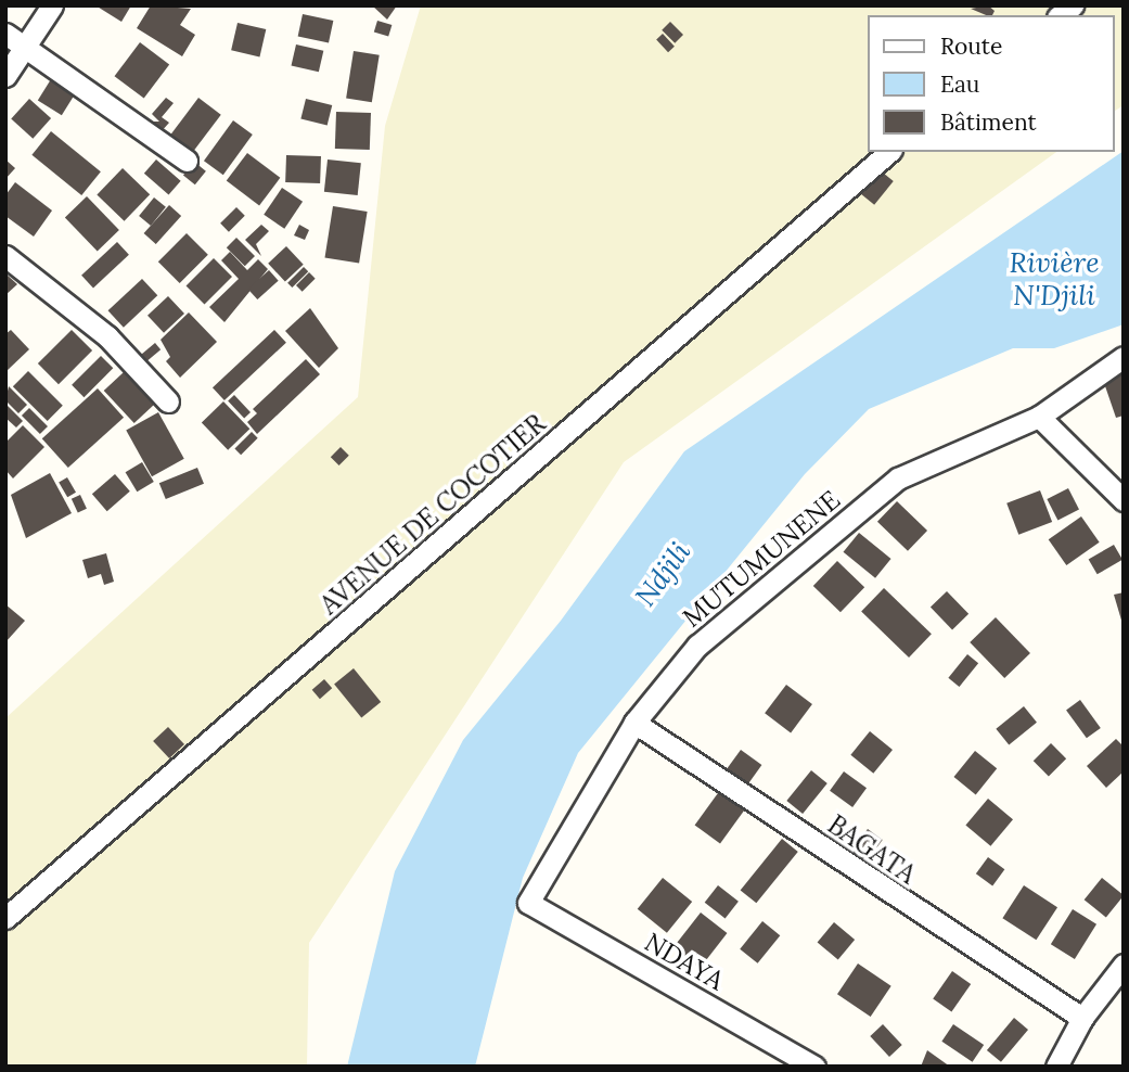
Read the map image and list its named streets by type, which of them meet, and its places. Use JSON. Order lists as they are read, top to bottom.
{
  "streets": {
    "street": [
      "AVENUE DE COCOTIER",
      "MUTUMUNENE",
      "BAGATA",
      "NDAYA"
    ]
  },
  "crossings": [
    ["MUTUMUNENE", "BAGATA"],
    ["MUTUMUNENE", "NDAYA"]
  ],
  "water": ["Rivière N'Djili", "Ndjili"],
  "legend": ["Route", "Eau", "Bâtiment"]
}
